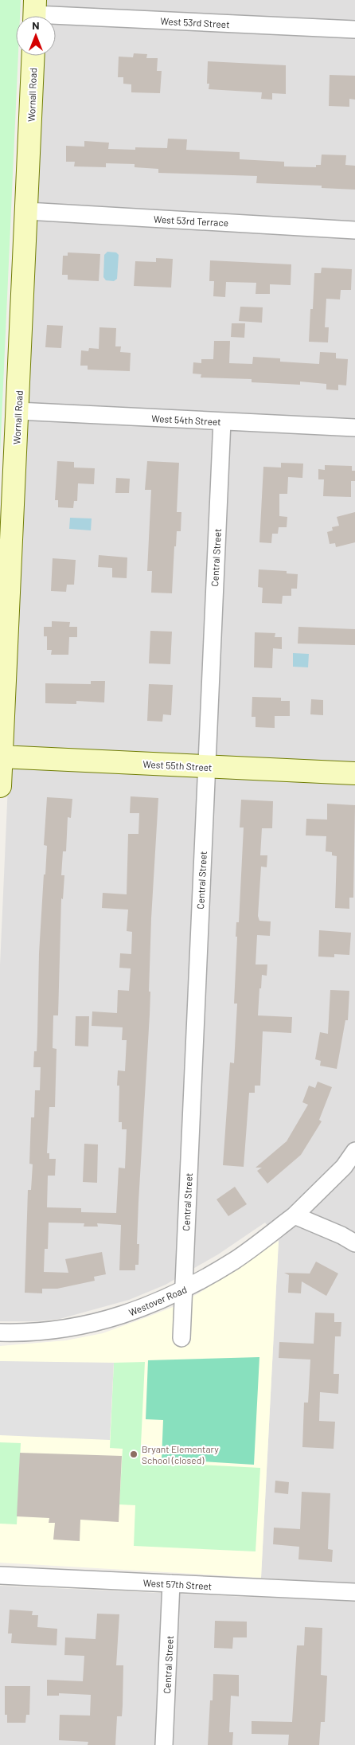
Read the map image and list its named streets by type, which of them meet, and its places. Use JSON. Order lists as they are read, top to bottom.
{
  "streets": {
    "main road": ["Wornall Road", "West 55th Street"],
    "street": [
      "West 53rd Street",
      "West 53rd Terrace",
      "West 54th Street",
      "Central Street",
      "Westover Road",
      "West 57th Street"
    ]
  },
  "crossings": [
    ["Wornall Road", "West 53rd Terrace"],
    ["Wornall Road", "West 54th Street"],
    ["Wornall Road", "West 55th Street"],
    ["West 54th Street", "Central Street"],
    ["Central Street", "West 55th Street"],
    ["Central Street", "Westover Road"],
    ["Central Street", "West 57th Street"]
  ],
  "places": ["Bryant Elementary School (closed)"],
  "north": "top"
}
